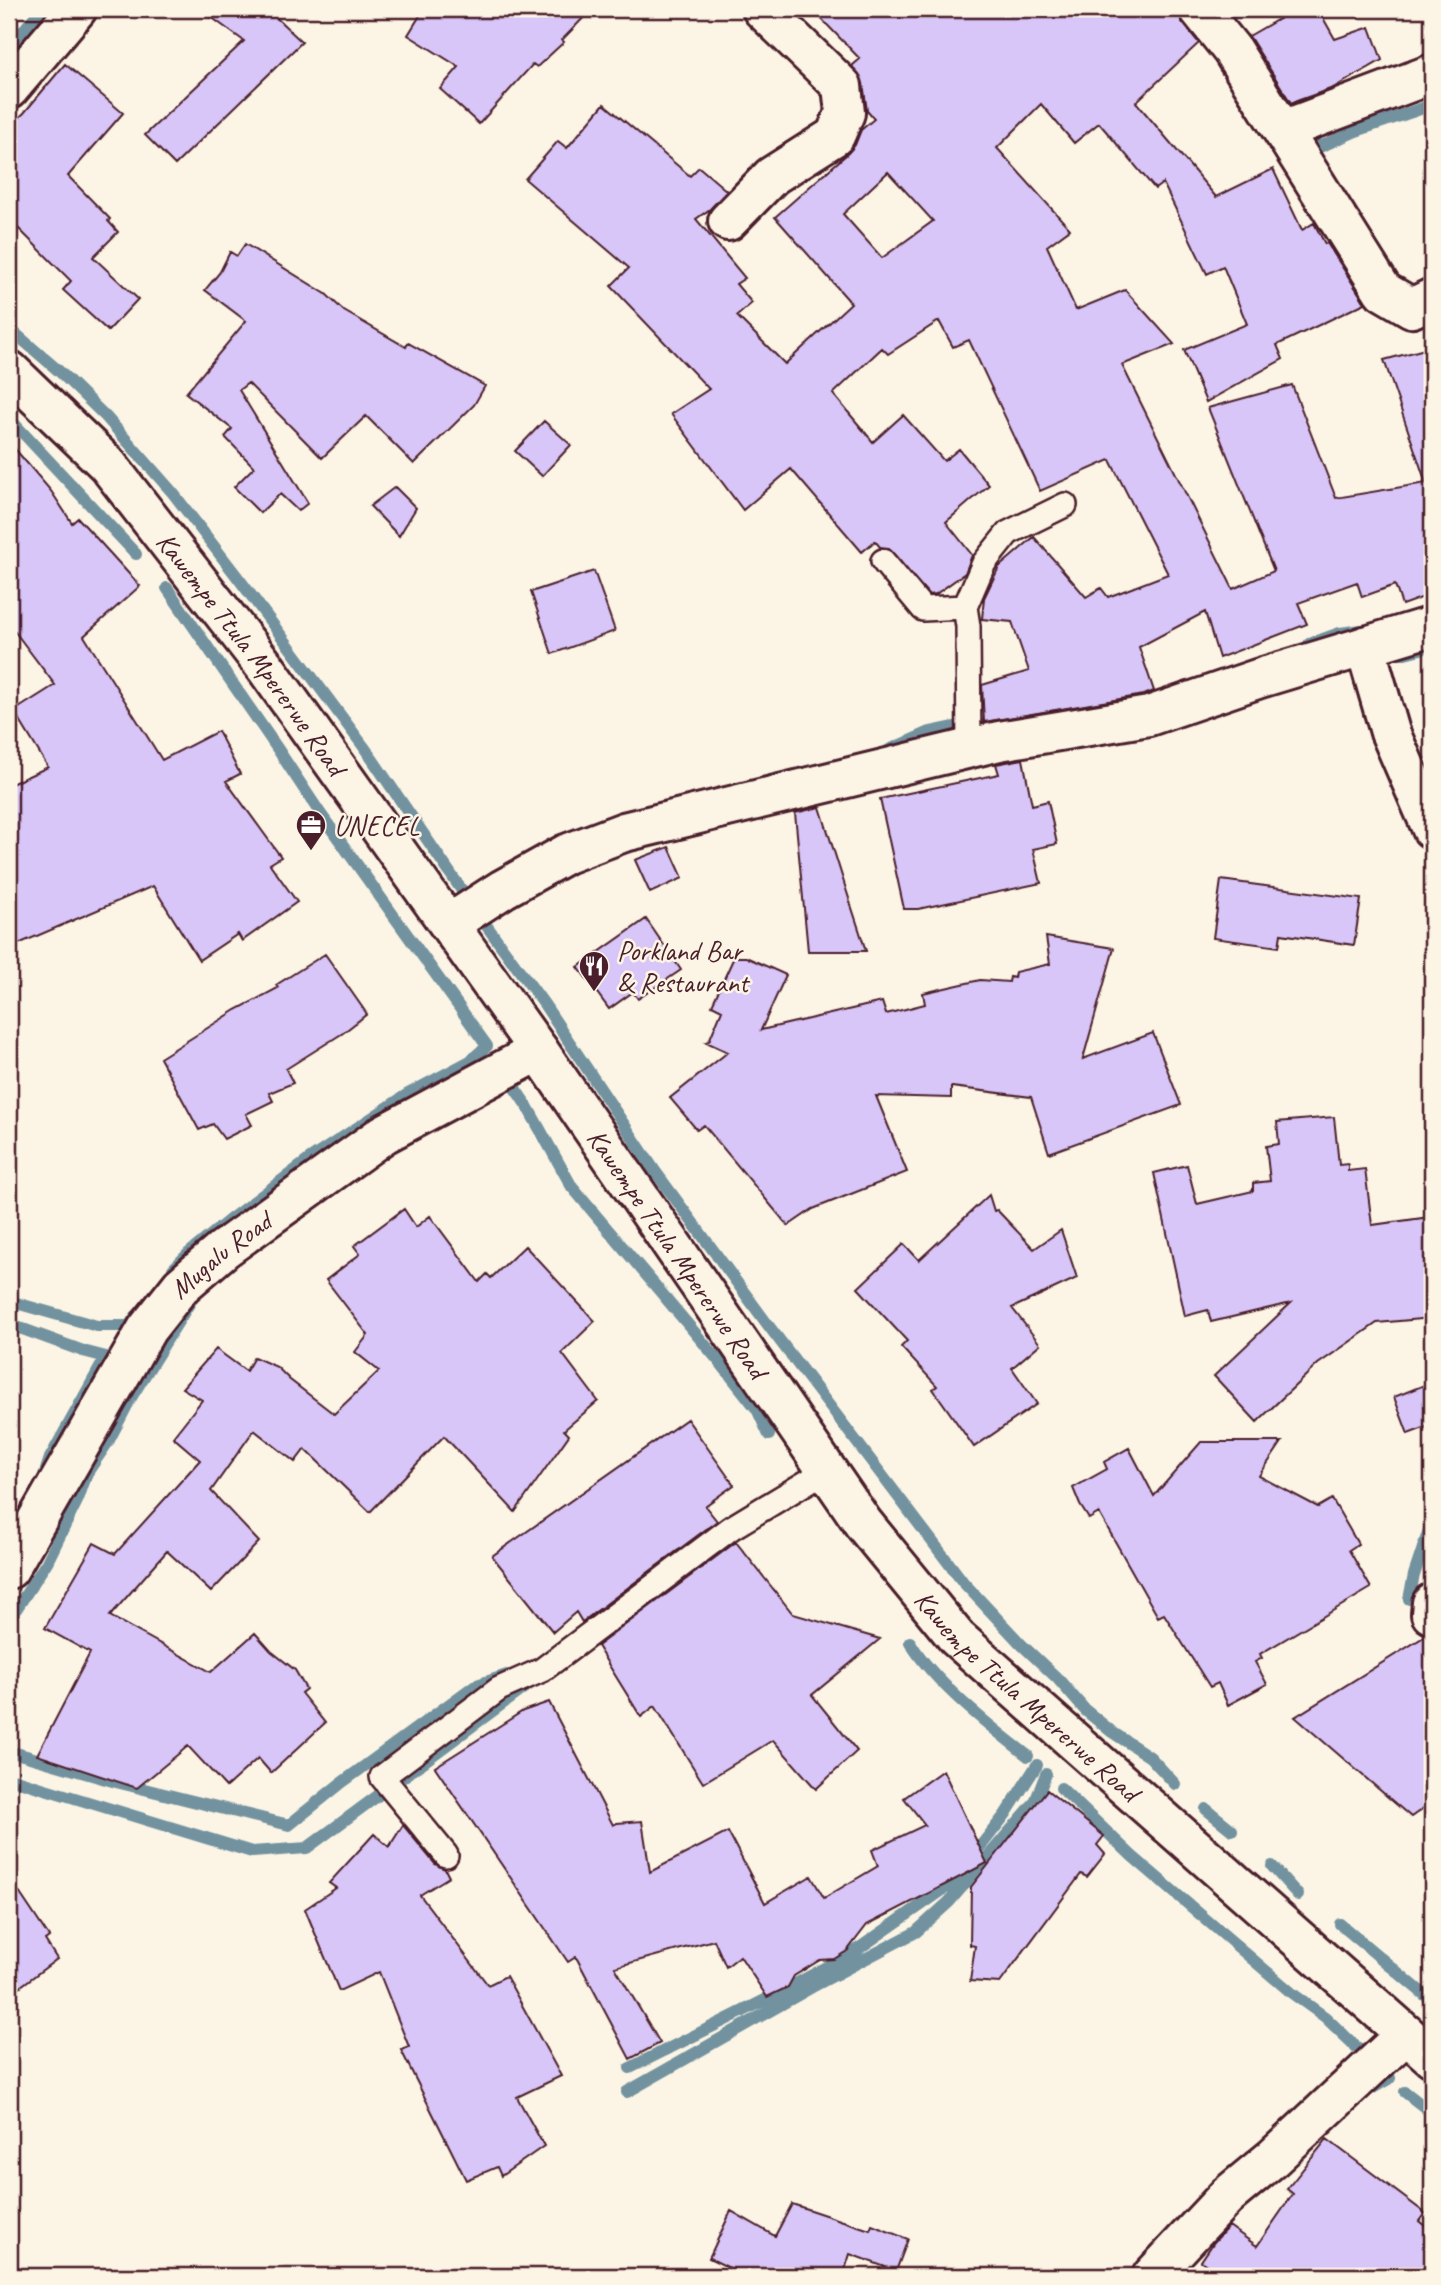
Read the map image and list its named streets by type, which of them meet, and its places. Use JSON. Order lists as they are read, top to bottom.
{
  "streets": {
    "street": ["Kawempe Ttula Mpererwe Road", "Mugalu Road"]
  },
  "crossings": [
    ["Kawempe Ttula Mpererwe Road", "Mugalu Road"]
  ],
  "places": {
    "office": ["UNECEL"],
    "restaurant": ["Porkland Bar & Restaurant"]
  }
}
